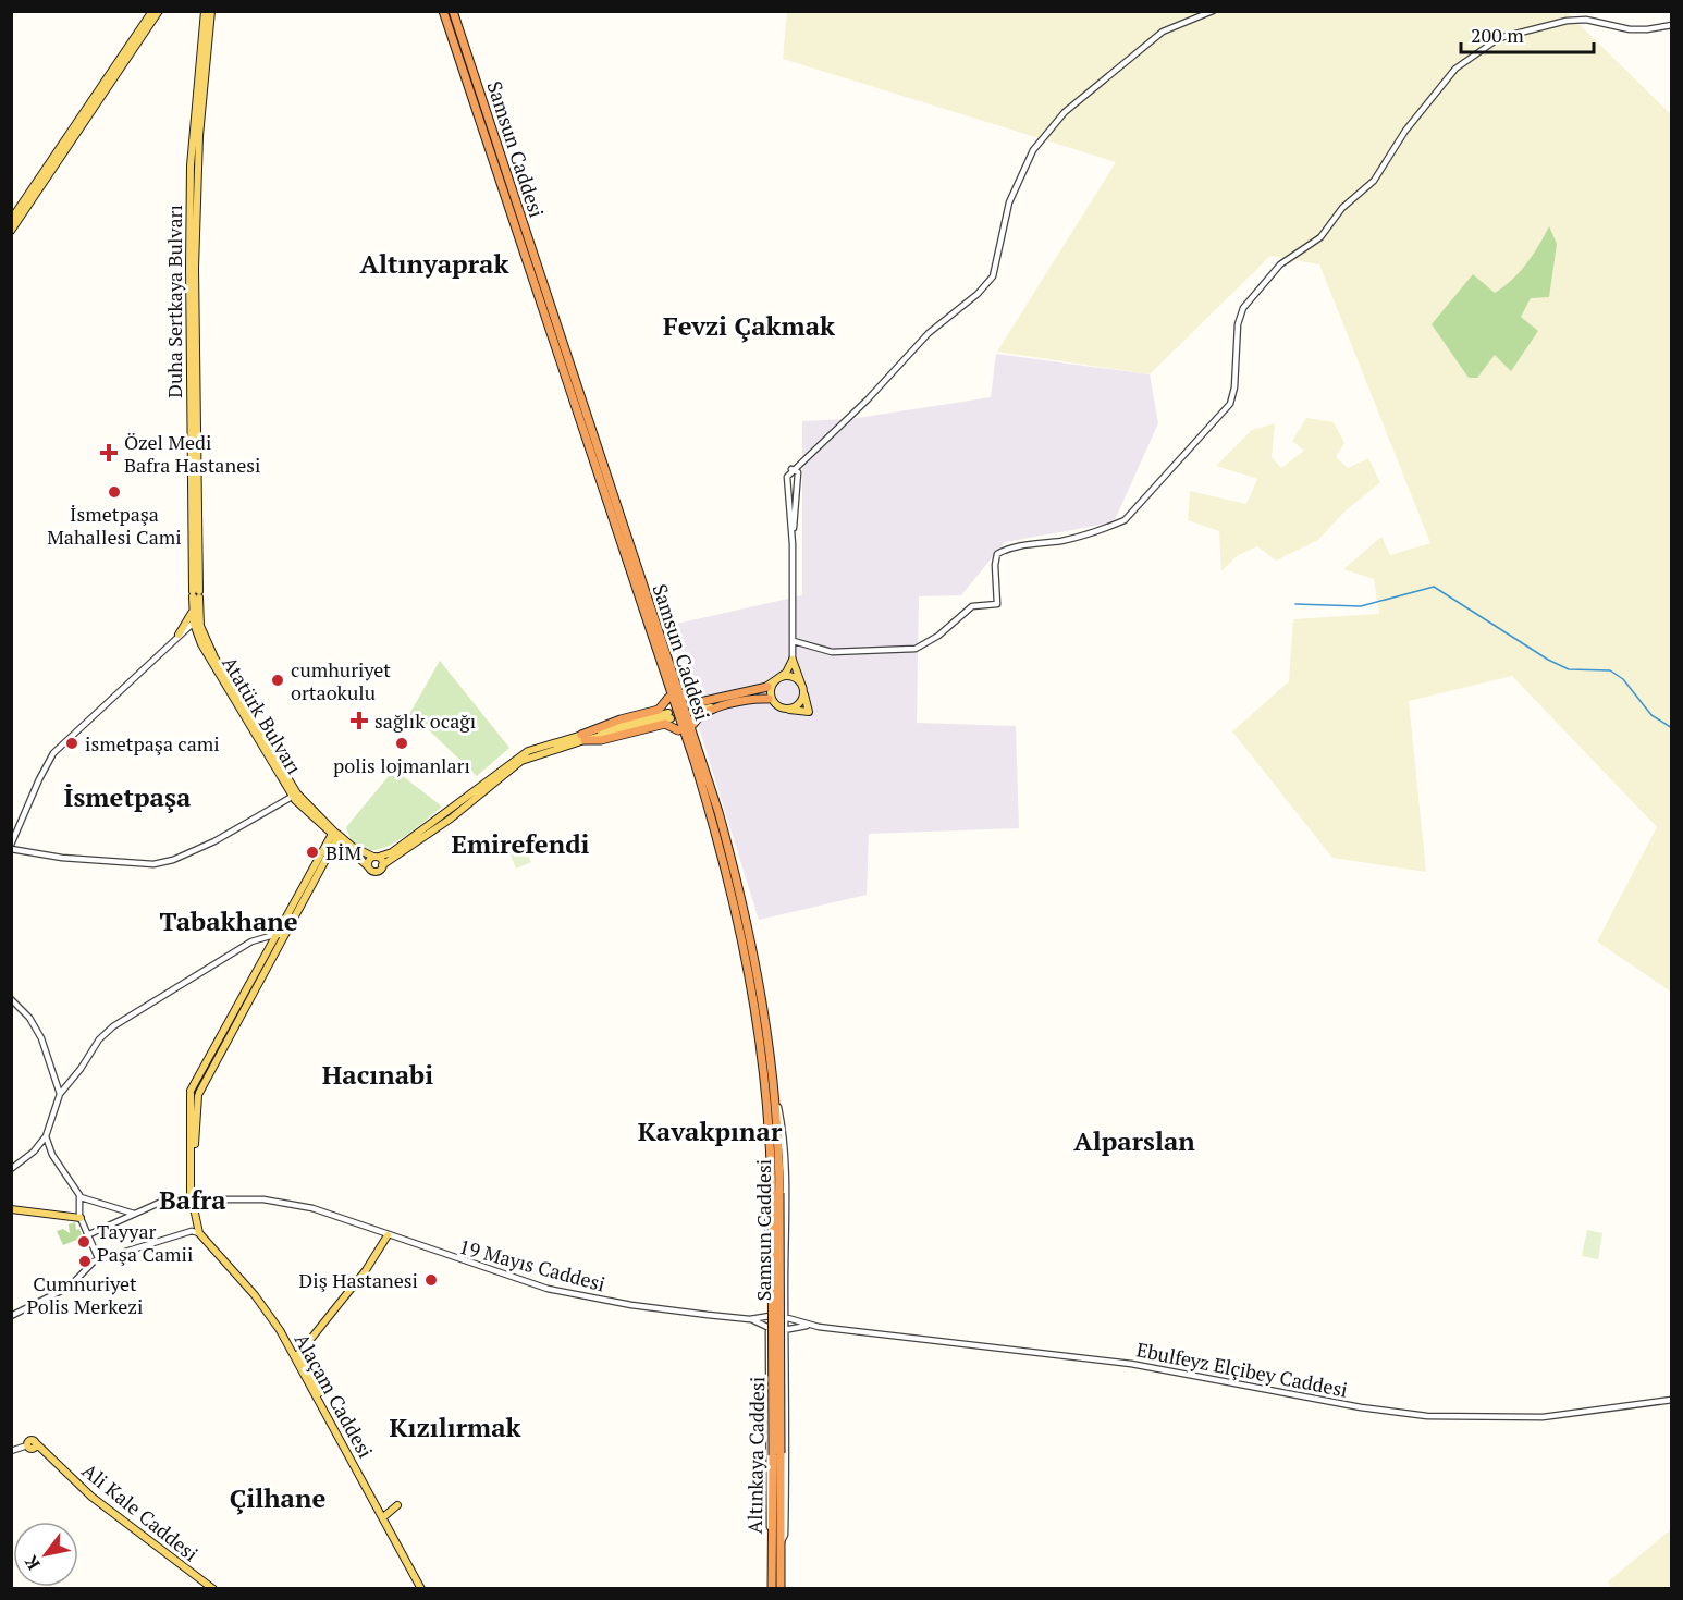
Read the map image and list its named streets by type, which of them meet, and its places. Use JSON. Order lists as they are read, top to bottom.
{
  "streets": {
    "highway": ["Samsun Caddesi", "Altınkaya Caddesi"],
    "main road": [
      "Duha Sertkaya Bulvarı",
      "Atatürk Bulvarı",
      "Alaçam Caddesi",
      "Ali Kale Caddesi"
    ],
    "street": ["19 Mayıs Caddesi", "Ebulfeyz Elçibey Caddesi"]
  },
  "crossings": [
    ["Samsun Caddesi", "19 Mayıs Caddesi"],
    ["Samsun Caddesi", "Ebulfeyz Elçibey Caddesi"],
    ["Samsun Caddesi", "Altınkaya Caddesi"],
    ["Duha Sertkaya Bulvarı", "Atatürk Bulvarı"],
    ["19 Mayıs Caddesi", "Ebulfeyz Elçibey Caddesi"],
    ["19 Mayıs Caddesi", "Altınkaya Caddesi"],
    ["Ebulfeyz Elçibey Caddesi", "Altınkaya Caddesi"]
  ],
  "districts": [
    "Altınyaprak",
    "Fevzi Çakmak",
    "İsmetpaşa",
    "Emirefendi",
    "Tabakhane",
    "Hacınabi",
    "Kavakpınar",
    "Alparslan",
    "Bafra",
    "Kızılırmak",
    "Çilhane"
  ],
  "places": {
    "health": ["Özel Medi Bafra Hastanesi", "sağlık ocağı"],
    "other": [
      "İsmetpaşa Mahallesi Cami",
      "cumhuriyet ortaokulu",
      "ismetpaşa cami",
      "polis lojmanları",
      "BİM",
      "Tayyar Paşa Camii",
      "Cumnuriyet Polis Merkezi",
      "Diş Hastanesi"
    ]
  },
  "scale_bar": "200 m",
  "north": "bottom left"
}
